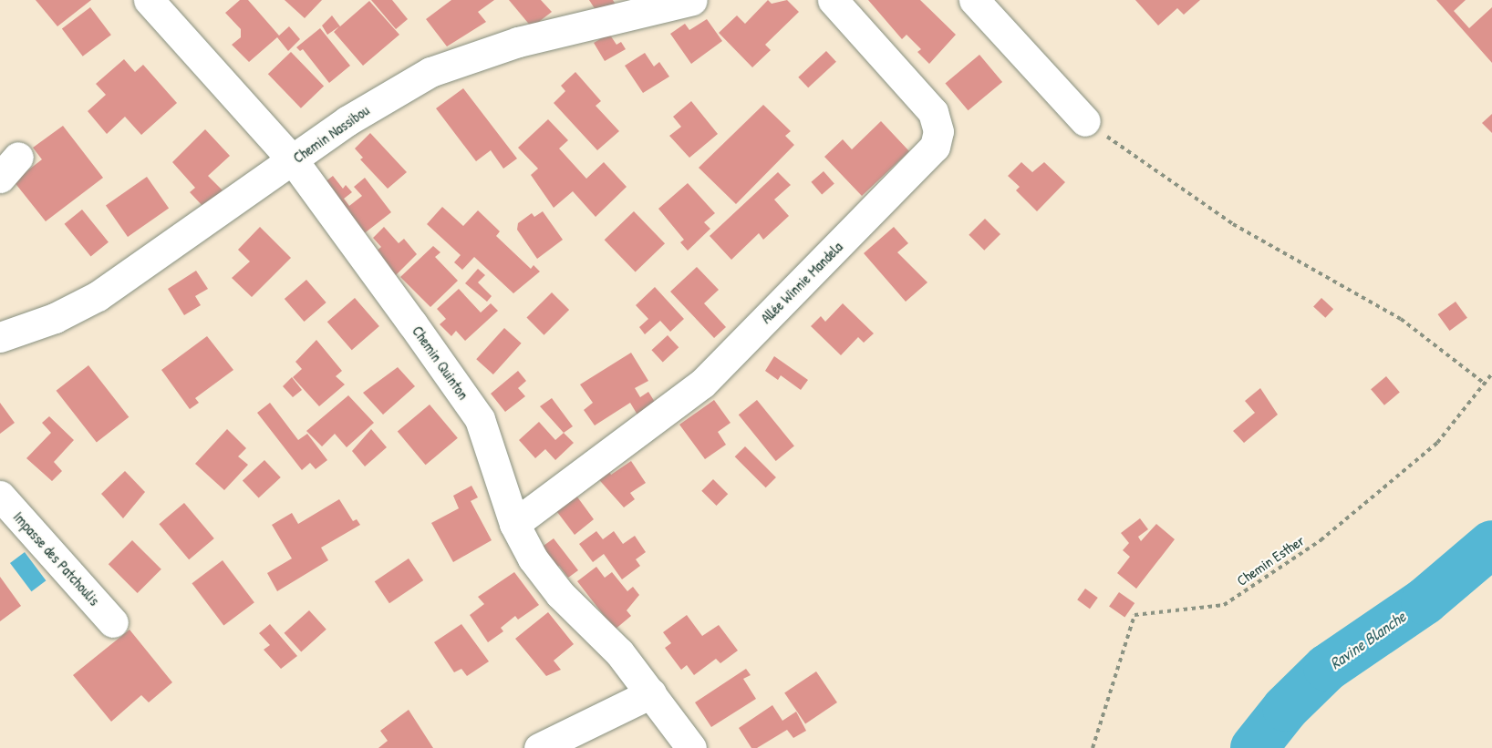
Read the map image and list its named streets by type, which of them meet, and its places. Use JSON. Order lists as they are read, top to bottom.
{
  "streets": {
    "street": [
      "Chemin Nassibou",
      "Allée Winnie Mandela",
      "Chemin Quinton",
      "Impasse des Patchoulis"
    ],
    "path": ["Chemin Esther"]
  },
  "crossings": [
    ["Chemin Nassibou", "Chemin Quinton"],
    ["Allée Winnie Mandela", "Chemin Quinton"]
  ],
  "water": ["Ravine Blanche"]
}
